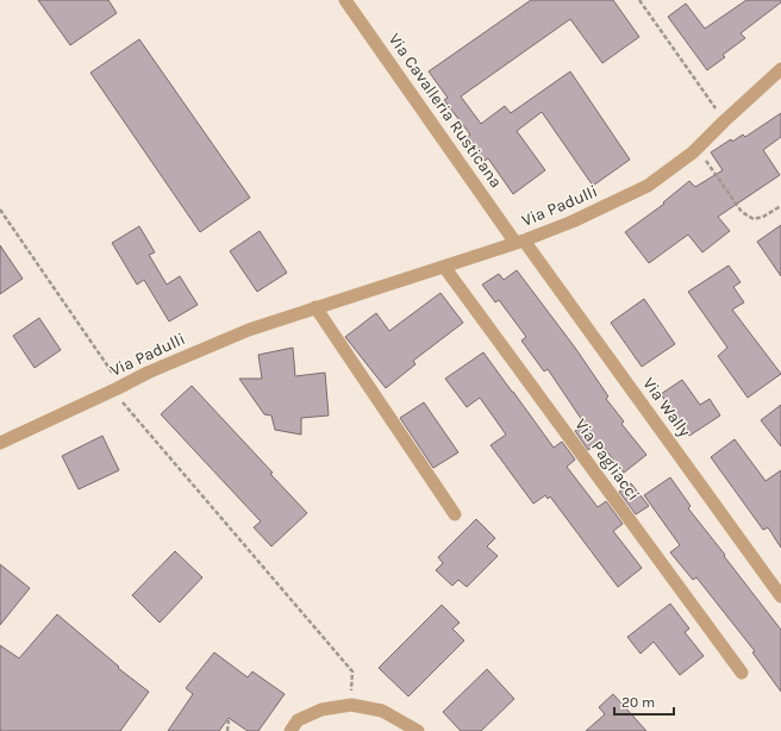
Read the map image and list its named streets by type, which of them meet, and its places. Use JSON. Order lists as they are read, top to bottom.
{
  "streets": {
    "street": [
      "Via Cavalleria Rusticana",
      "Via Padulli",
      "Via Wally",
      "Via Pagliacci"
    ]
  },
  "crossings": [
    ["Via Cavalleria Rusticana", "Via Padulli"],
    ["Via Cavalleria Rusticana", "Via Wally"],
    ["Via Padulli", "Via Wally"],
    ["Via Padulli", "Via Pagliacci"]
  ],
  "scale_bar": "20 m"
}
